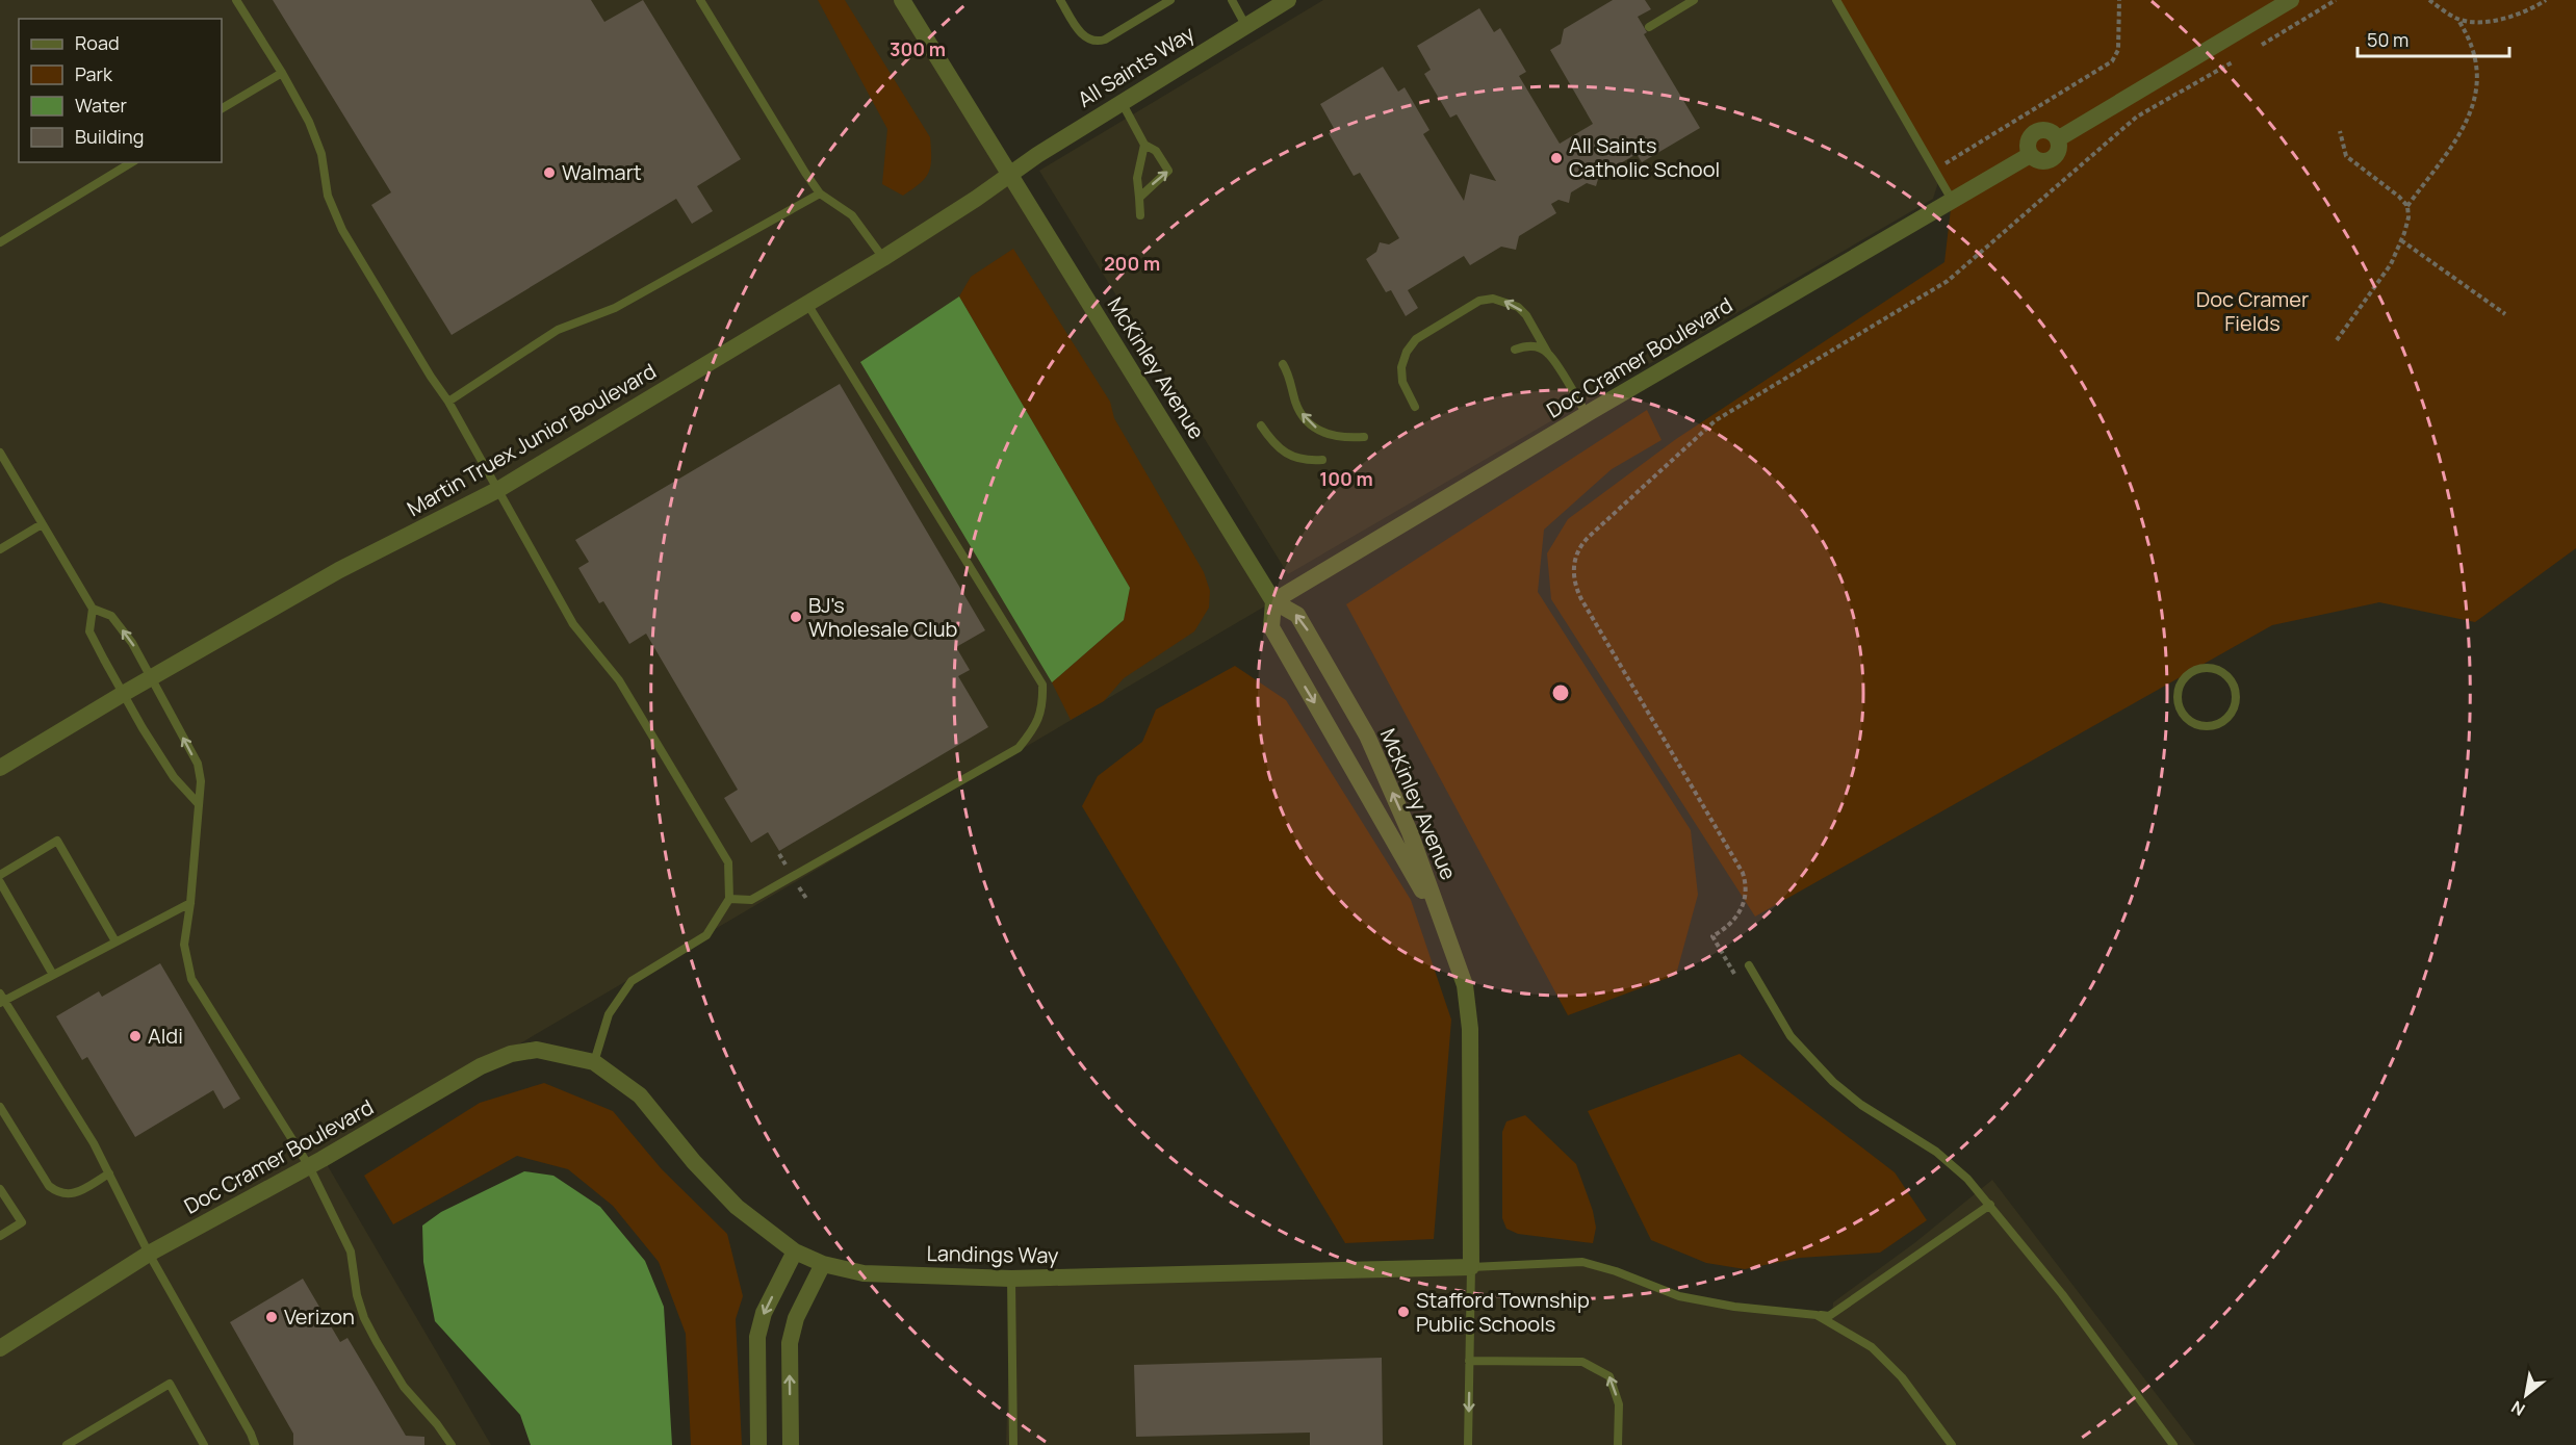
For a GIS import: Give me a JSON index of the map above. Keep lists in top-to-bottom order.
{
  "streets": {
    "street": [
      "All Saints Way",
      "Doc Cramer Boulevard",
      "McKinley Avenue",
      "Martin Truex Junior Boulevard",
      "Landings Way"
    ]
  },
  "crossings": [
    ["All Saints Way", "McKinley Avenue"],
    ["All Saints Way", "Martin Truex Junior Boulevard"],
    ["Doc Cramer Boulevard", "McKinley Avenue"],
    ["Doc Cramer Boulevard", "Landings Way"],
    ["McKinley Avenue", "Martin Truex Junior Boulevard"],
    ["McKinley Avenue", "Landings Way"]
  ],
  "parks": ["Doc Cramer Fields"],
  "places": [
    "All Saints Catholic School",
    "Walmart",
    "BJ's Wholesale Club",
    "Aldi",
    "Stafford Township Public Schools",
    "Verizon"
  ],
  "legend": [
    "Road",
    "Park",
    "Water",
    "Building"
  ],
  "scale_bar": "50 m",
  "north": "bottom left",
  "rings": ["300 m", "200 m", "100 m"]
}
